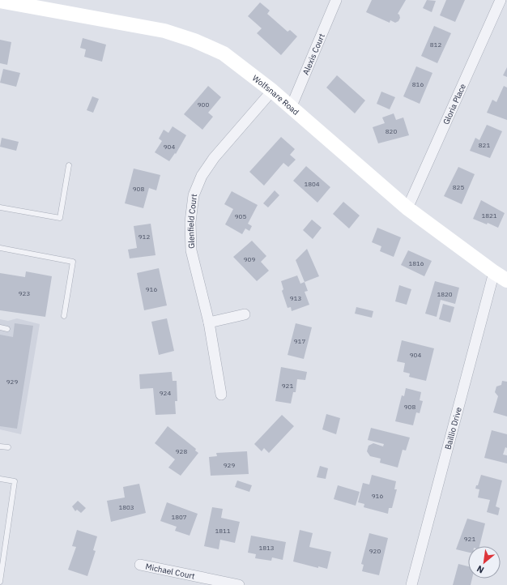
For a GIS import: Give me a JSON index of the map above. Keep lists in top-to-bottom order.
{
  "streets": {
    "street": [
      "Alexis Court",
      "Wolfsnare Road",
      "Gloria Place",
      "Glenfield Court",
      "Baillio Drive",
      "Michael Court"
    ]
  },
  "crossings": [
    ["Alexis Court", "Wolfsnare Road"],
    ["Wolfsnare Road", "Gloria Place"],
    ["Wolfsnare Road", "Glenfield Court"],
    ["Wolfsnare Road", "Baillio Drive"]
  ],
  "house_numbers": [
    "812",
    "816",
    "900",
    "820",
    "821",
    "904",
    "1804",
    "825",
    "908",
    "1821",
    "905",
    "912",
    "909",
    "1816",
    "916",
    "923",
    "1820",
    "913",
    "917",
    "904",
    "929",
    "921",
    "924",
    "908",
    "928",
    "929",
    "916",
    "1803",
    "1807",
    "1811",
    "921",
    "1813",
    "920"
  ],
  "north": "bottom left"
}
